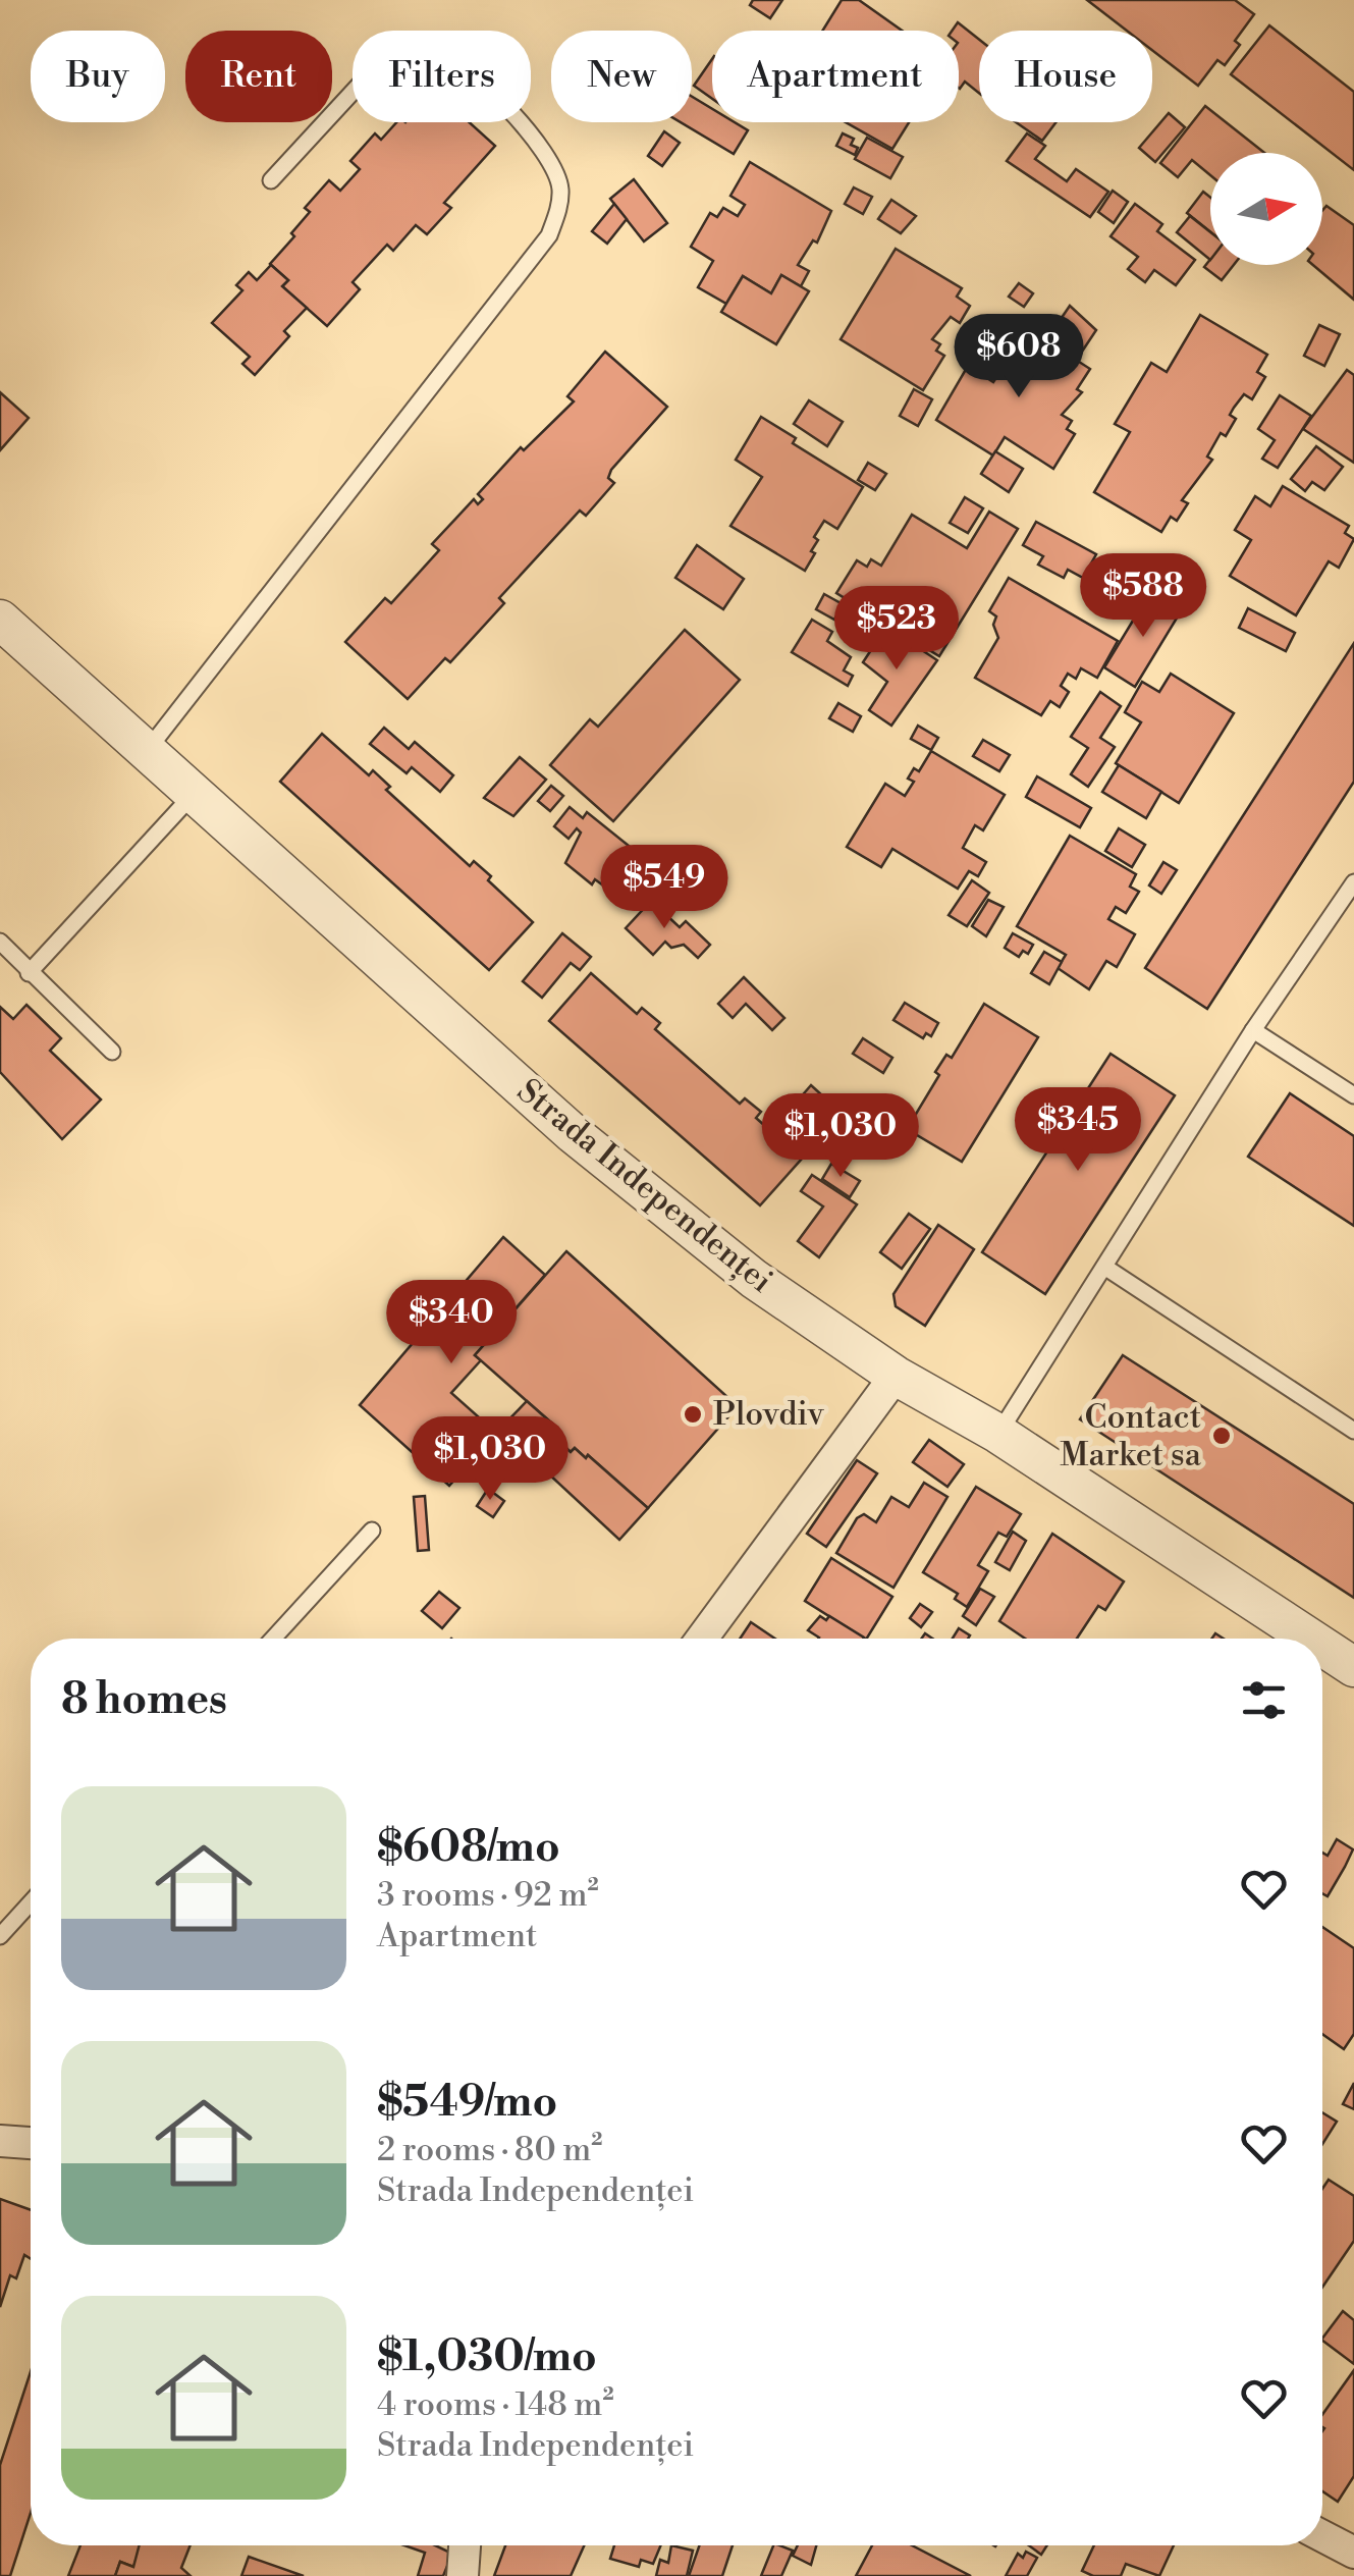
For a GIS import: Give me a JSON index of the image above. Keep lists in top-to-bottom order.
{
  "streets": {
    "street": ["Strada Independenței"]
  },
  "places": ["Plovdiv", "Contact Market sa"],
  "north": "right",
  "page": {
    "chip": [
      "Buy",
      "Rent",
      "Filters",
      "New",
      "Apartment",
      "House"
    ],
    "price": [
      "$608",
      "$588",
      "$523",
      "$549",
      "$345",
      "$1,030",
      "$340",
      "$1,030"
    ],
    "heading": "8 homes",
    "list": [
      {
        "name": "$608/mo",
        "note": "3 rooms · 92 m² · Apartment"
      },
      {
        "name": "$549/mo",
        "note": "2 rooms · 80 m² · Strada Independenței"
      },
      {
        "name": "$1,030/mo",
        "note": "4 rooms · 148 m² · Strada Independenței"
      }
    ]
  }
}
